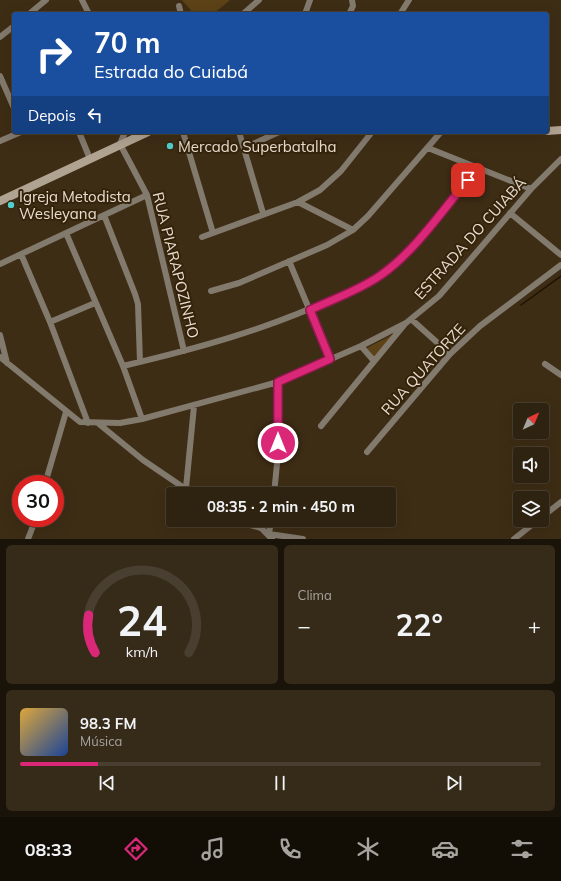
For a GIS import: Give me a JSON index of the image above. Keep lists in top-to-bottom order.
{
  "streets": {
    "street": ["ESTRADA DO CUIABÁ", "RUA PIARAPOZINHO", "RUA QUATORZE"]
  },
  "places": ["Mercado Superbatalha", "Igreja Metodista Wesleyana"],
  "north": "top right",
  "page": {
    "turn": ["70 m", "Estrada do Cuiabá"],
    "then": "Depois",
    "limit": "30",
    "trip": "08:35 · 2 min · 450 m",
    "tile": "Clima",
    "heat": ["−", "22°", "+"],
    "song": ["98.3 FM", "Música"],
    "tabs": "08:33",
    "gauge": ["24", "km/h"]
  }
}
